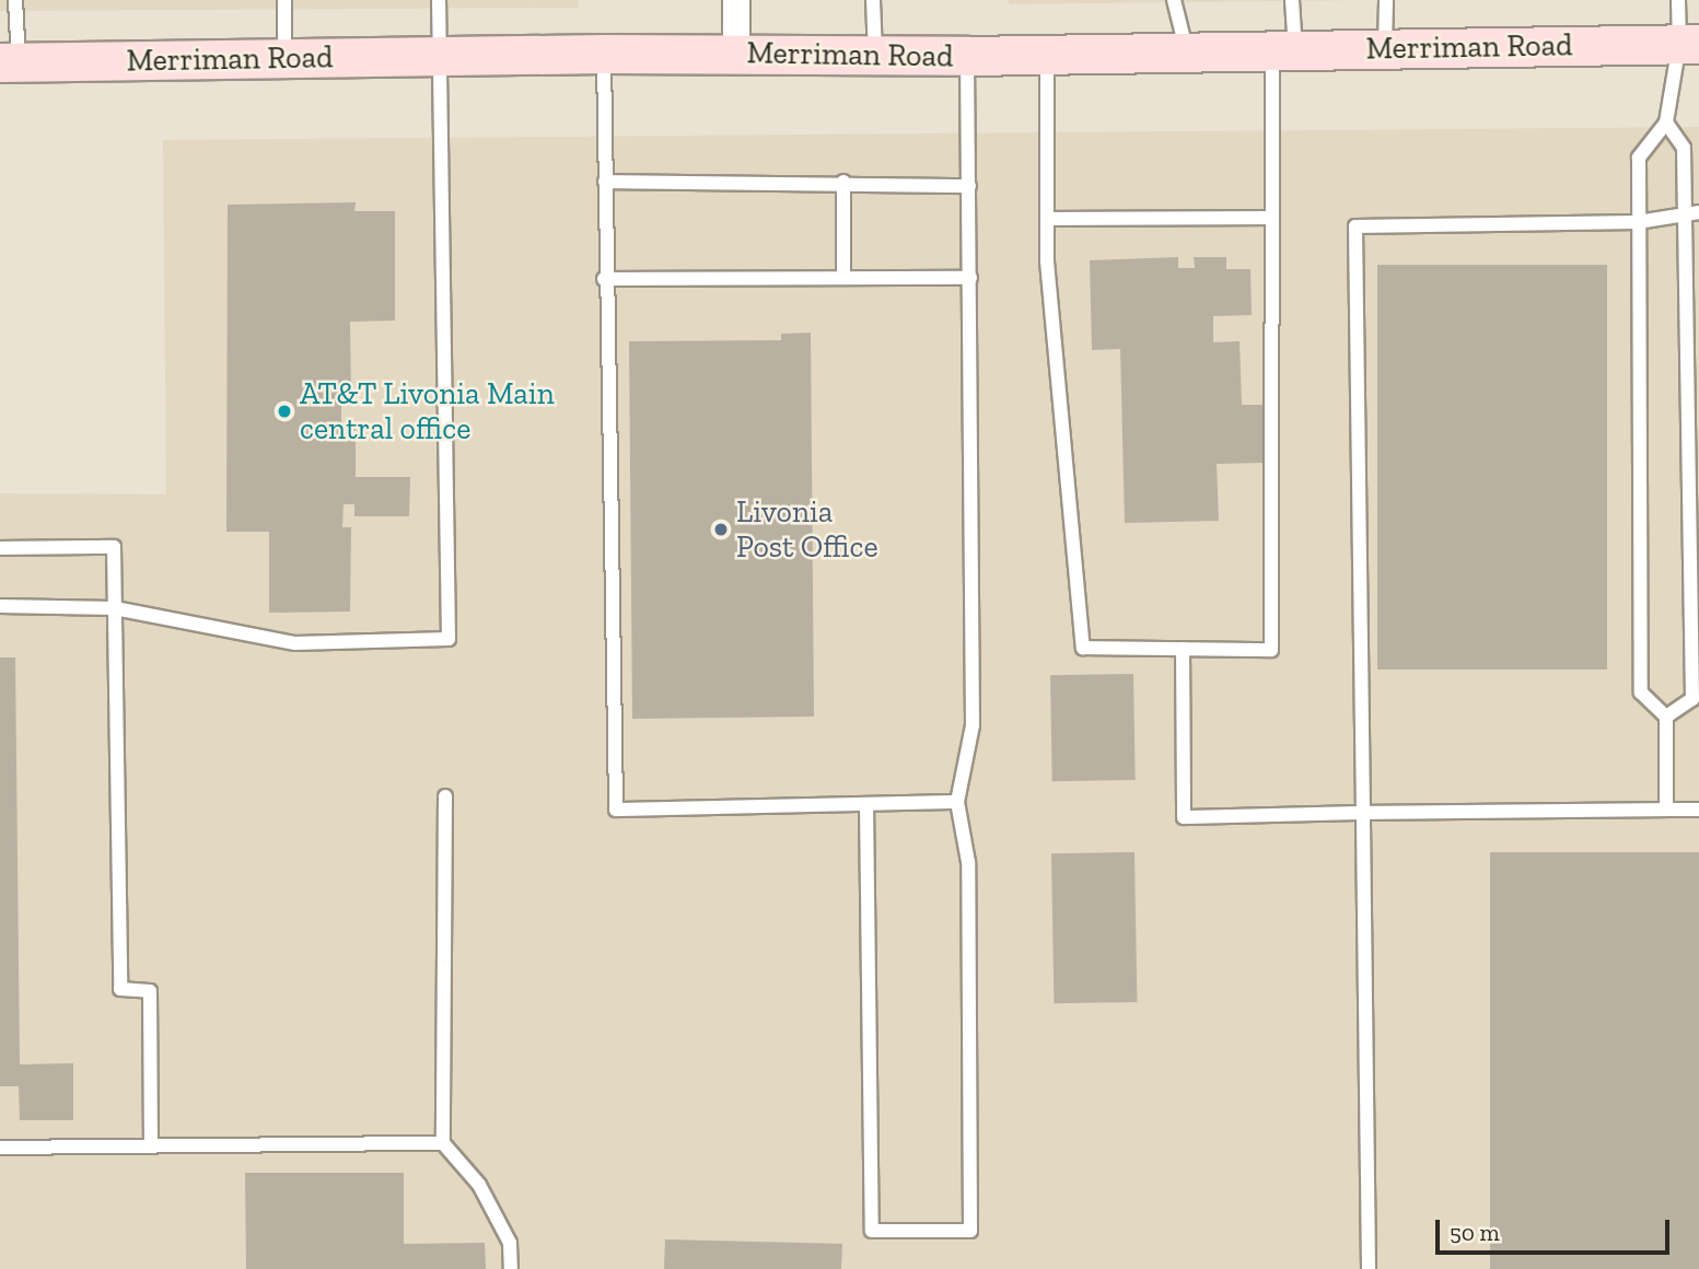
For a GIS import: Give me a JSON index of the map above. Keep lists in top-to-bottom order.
{
  "streets": {
    "main road": ["Merriman Road"]
  },
  "places": ["AT&T Livonia Main central office", "Livonia Post Office"],
  "scale_bar": "50 m"
}
